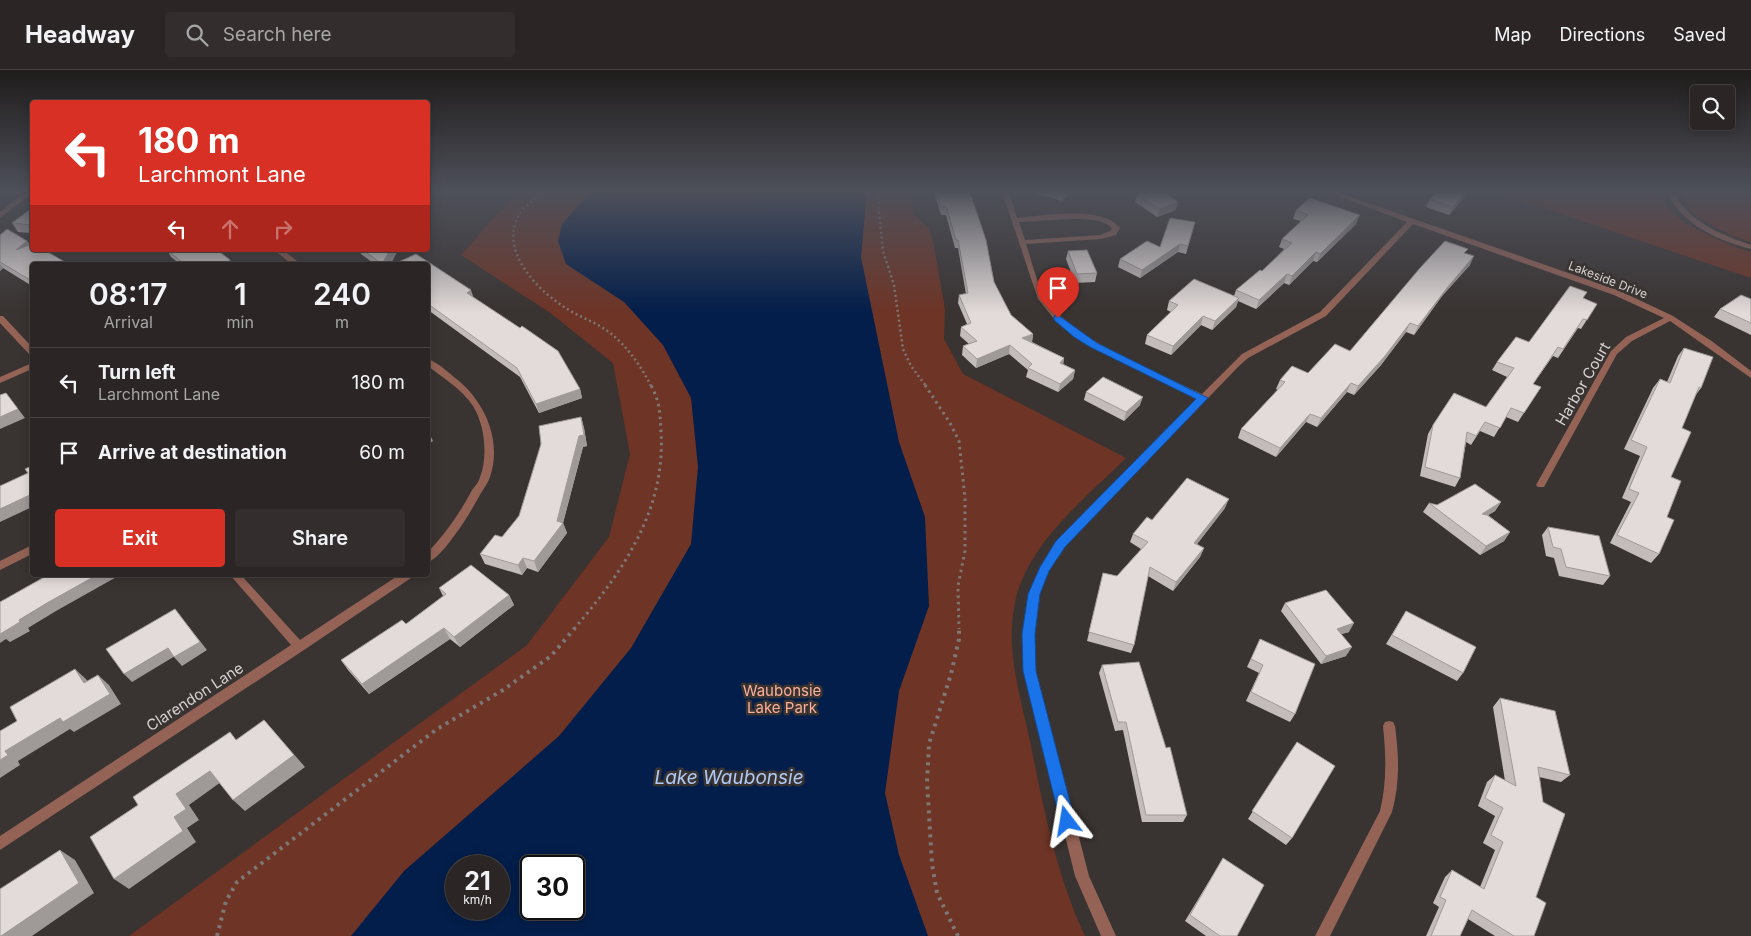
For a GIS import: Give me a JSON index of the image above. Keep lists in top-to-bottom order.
{
  "streets": {
    "street": ["Lakeside Drive", "Harbor Court", "Clarendon Lane"]
  },
  "crossings": [
    ["Lakeside Drive", "Harbor Court"]
  ],
  "water": ["Lake Waubonsie"],
  "parks": ["Waubonsie Lake Park"],
  "page": {
    "header": "Headway",
    "search": "Search here",
    "nav": ["Map", "Directions", "Saved"],
    "turn": ["180 m", "Larchmont Lane"],
    "eta": [
      "08:17",
      "Arrival",
      "1",
      "min",
      "240",
      "m"
    ],
    "list": [
      {
        "name": "Turn left",
        "note": "Larchmont Lane",
        "value": "180 m"
      },
      {
        "name": "Arrive at destination",
        "value": "60 m"
      }
    ],
    "buttons": ["Exit", "Share"],
    "speed": "21 km/h",
    "limit": "30"
  }
}
